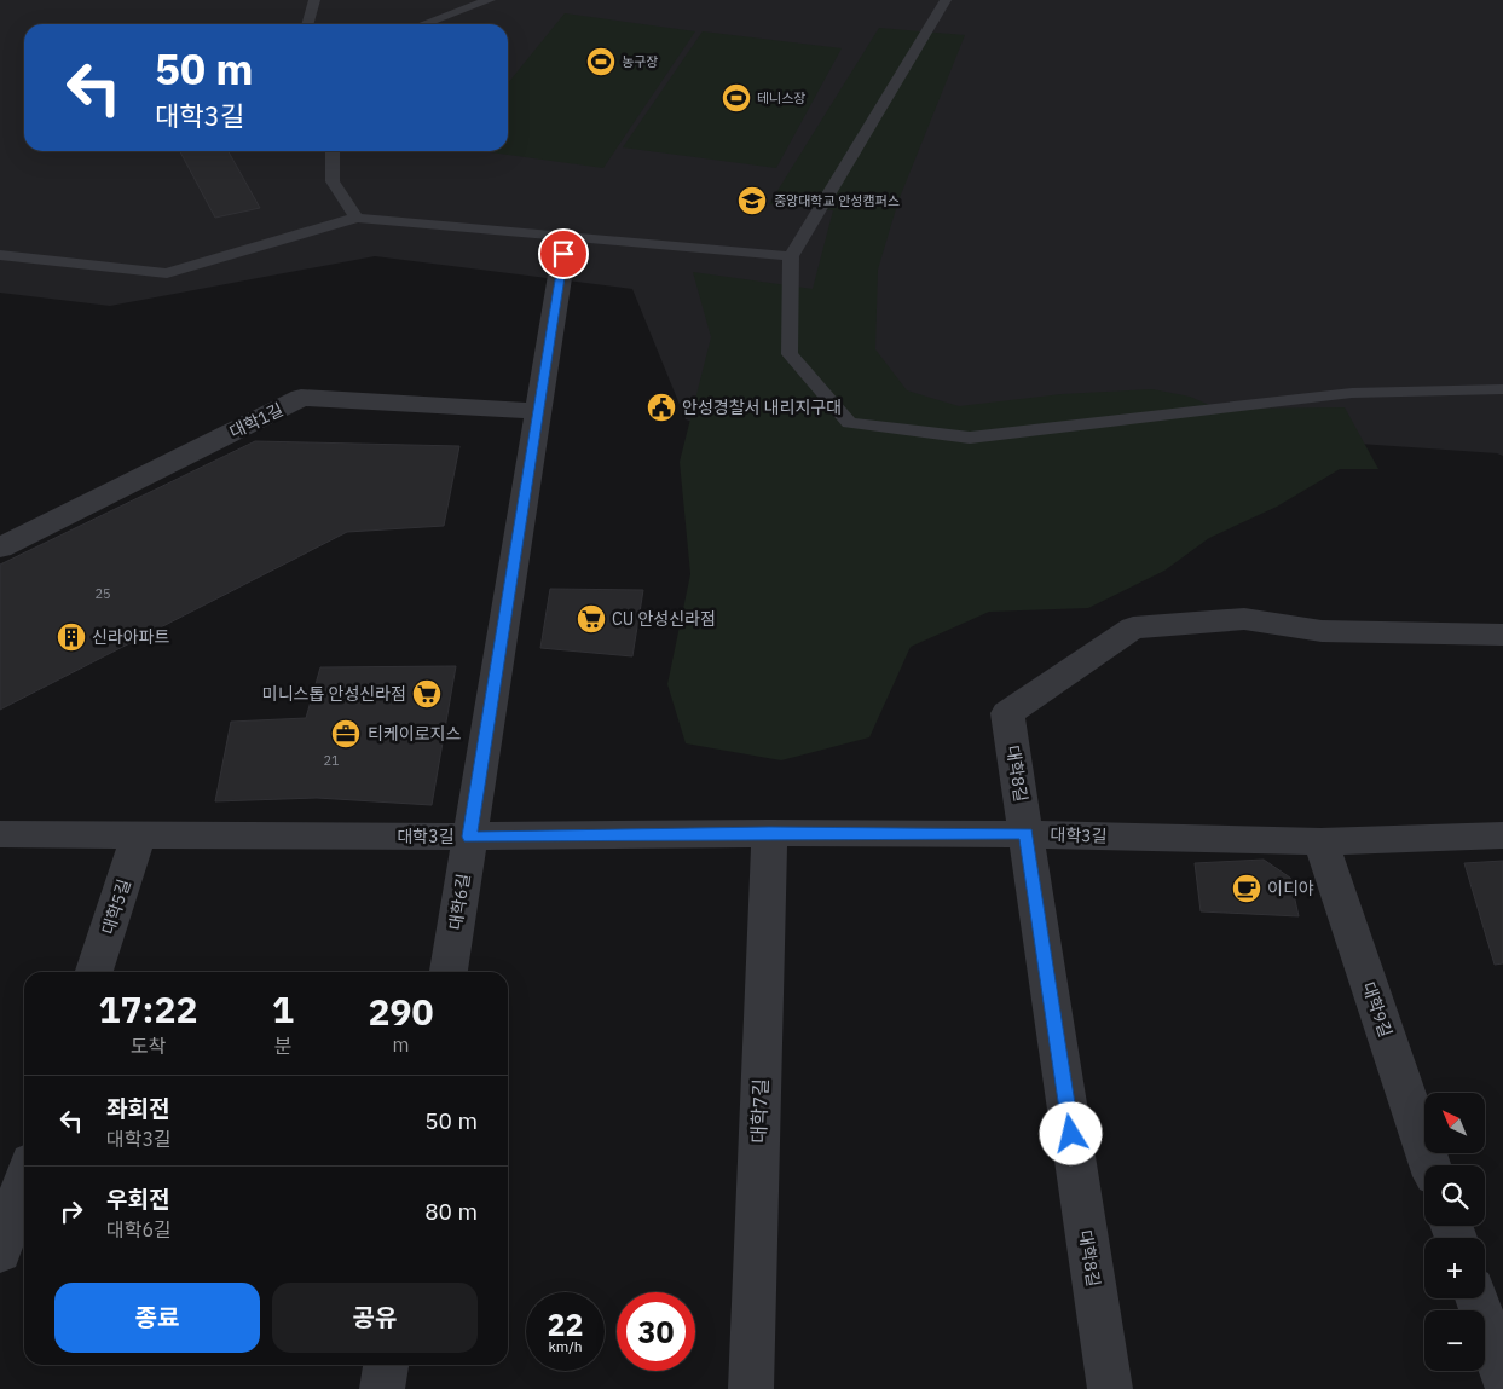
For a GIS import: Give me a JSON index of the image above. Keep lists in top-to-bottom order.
{
  "streets": {
    "street": [
      "대학1길",
      "대학8길",
      "대학3길",
      "대학6길",
      "대학5길",
      "대학9길",
      "대학7길"
    ]
  },
  "crossings": [
    ["대학1길", "대학6길"],
    ["대학8길", "대학3길"],
    ["대학3길", "대학6길"],
    ["대학3길", "대학5길"],
    ["대학3길", "대학9길"],
    ["대학3길", "대학7길"]
  ],
  "places": {
    "sports": ["농구장", "테니스장"],
    "school or university": ["중앙대학교 안성캠퍼스"],
    "public building": ["안성경찰서 내리지구대"],
    "supermarket": ["CU 안성신라점", "미니스톱 안성신라점"],
    "building": ["신라아파트"],
    "office": ["티케이로지스"],
    "cafe": ["이디야"]
  },
  "house_numbers": ["25", "21"],
  "north": "top left",
  "page": {
    "turn": ["50 m", "대학3길"],
    "eta": [
      "17:22",
      "도착",
      "1",
      "분",
      "290",
      "m"
    ],
    "list": [
      {
        "name": "좌회전",
        "note": "대학3길",
        "value": "50 m"
      },
      {
        "name": "우회전",
        "note": "대학6길",
        "value": "80 m"
      }
    ],
    "map_buttons": ["+", "−"],
    "buttons": ["종료", "공유"],
    "speed": "22 km/h",
    "limit": "30"
  }
}
